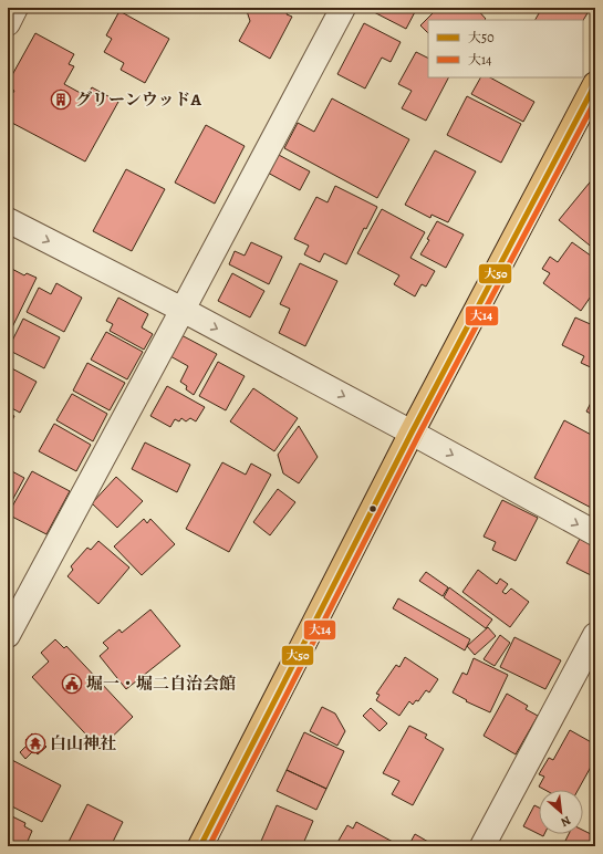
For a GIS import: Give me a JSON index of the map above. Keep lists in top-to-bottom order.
{
  "places": {
    "building": ["グリーンウッドA"],
    "public building": ["堀一・堀二自治会館"],
    "temple": ["白山神社"]
  },
  "lines": ["transit line 大50", "transit line 大14"],
  "legend": ["大50", "大14"],
  "north": "bottom right"
}
